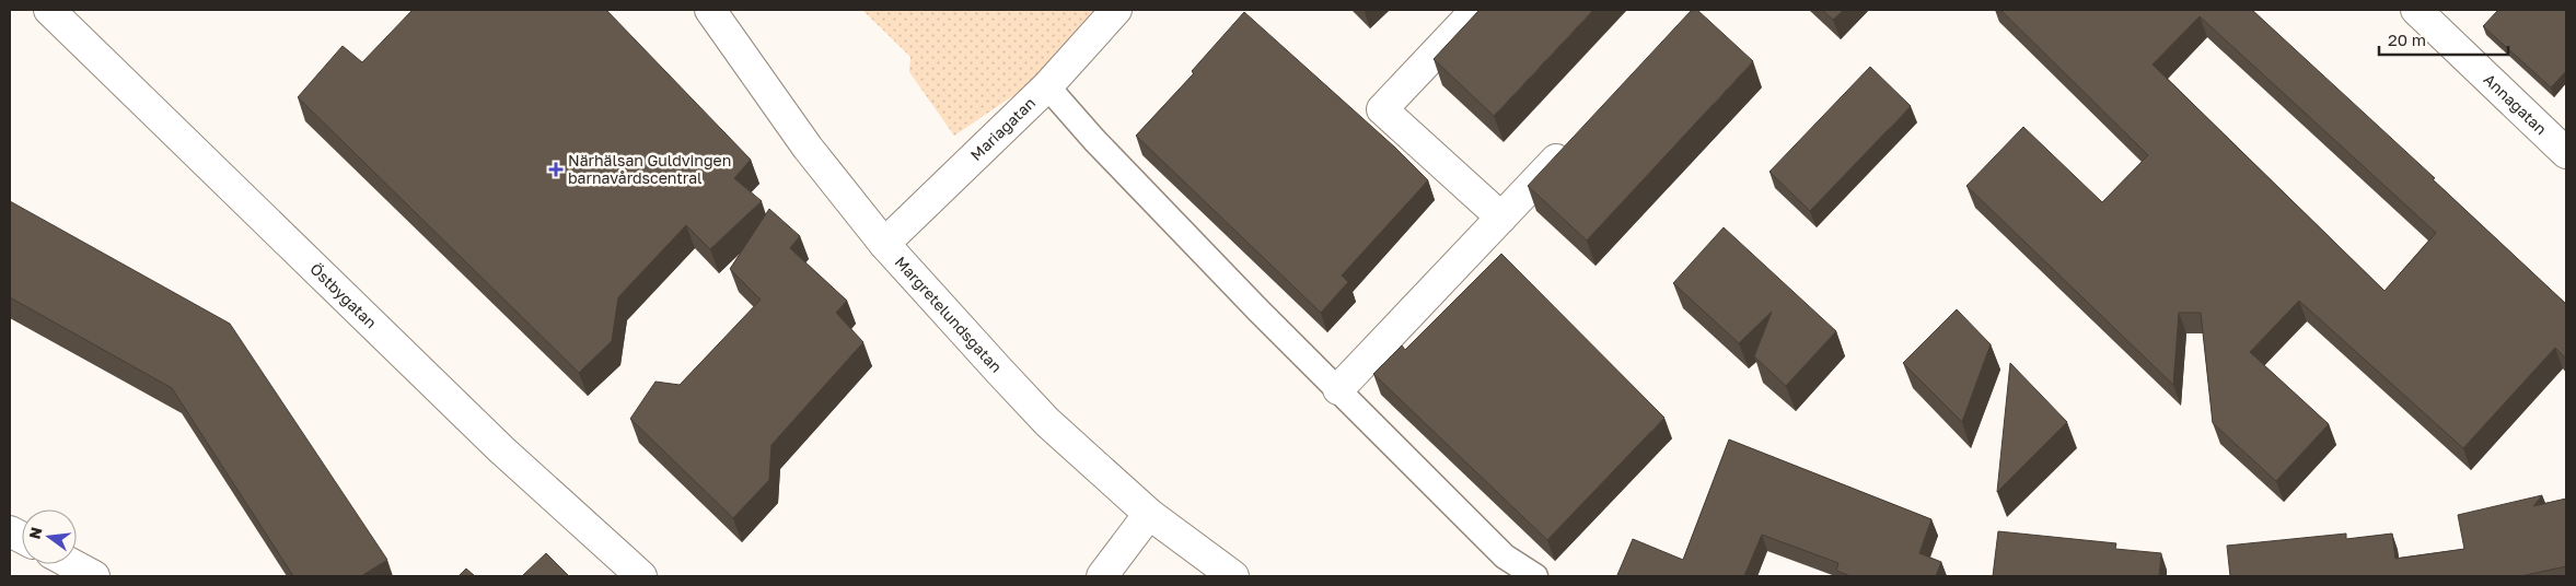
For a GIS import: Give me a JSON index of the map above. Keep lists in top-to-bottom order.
{
  "streets": {
    "street": [
      "Annagatan",
      "Mariagatan",
      "Östbygatan",
      "Margretelundsgatan"
    ]
  },
  "crossings": [
    ["Mariagatan", "Margretelundsgatan"]
  ],
  "places": {
    "health": ["Närhälsan Guldvingen barnavårdscentral"]
  },
  "scale_bar": "20 m",
  "north": "left"
}
